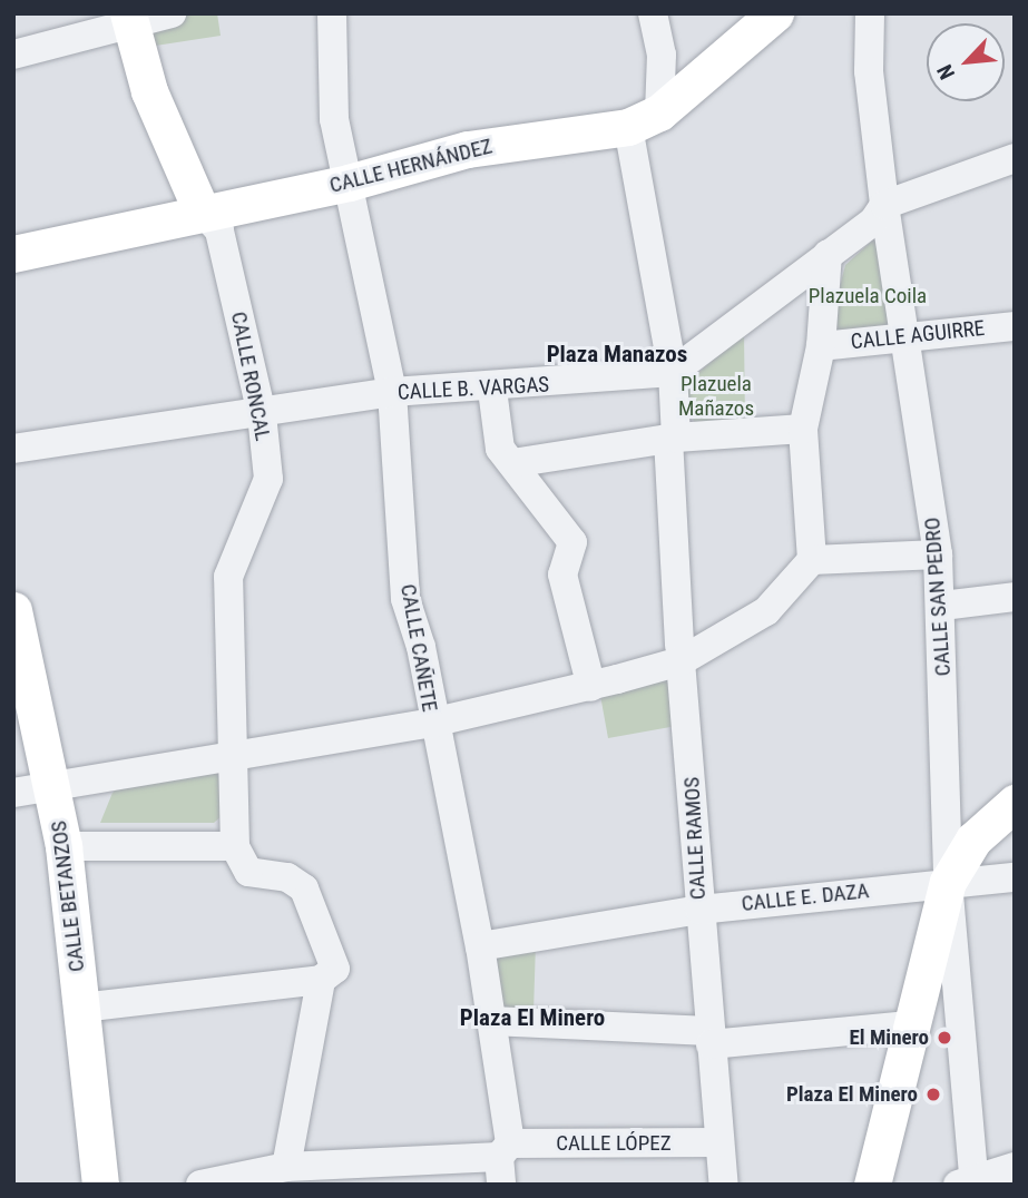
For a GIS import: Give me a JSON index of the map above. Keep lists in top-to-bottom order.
{
  "streets": {
    "main road": ["CALLE HERNÁNDEZ", "CALLE RONCAL", "CALLE BETANZOS"],
    "street": [
      "CALLE AGUIRRE",
      "CALLE B. VARGAS",
      "CALLE SAN PEDRO",
      "CALLE CAÑETE",
      "CALLE RAMOS",
      "CALLE E. DAZA",
      "CALLE LÓPEZ"
    ]
  },
  "crossings": [
    ["CALLE HERNÁNDEZ", "CALLE RONCAL"],
    ["CALLE HERNÁNDEZ", "CALLE CAÑETE"],
    ["CALLE HERNÁNDEZ", "CALLE RAMOS"],
    ["CALLE AGUIRRE", "CALLE SAN PEDRO"],
    ["CALLE RONCAL", "CALLE B. VARGAS"],
    ["CALLE B. VARGAS", "CALLE CAÑETE"],
    ["CALLE B. VARGAS", "CALLE RAMOS"],
    ["CALLE SAN PEDRO", "CALLE E. DAZA"],
    ["CALLE CAÑETE", "CALLE E. DAZA"],
    ["CALLE CAÑETE", "CALLE LÓPEZ"],
    ["CALLE RAMOS", "CALLE E. DAZA"],
    ["CALLE RAMOS", "CALLE LÓPEZ"]
  ],
  "districts": ["Plaza Manazos", "Plaza El Minero"],
  "parks": ["Plazuela Coila", "Plazuela Mañazos"],
  "places": ["El Minero", "Plaza El Minero"],
  "north": "bottom left"
}
